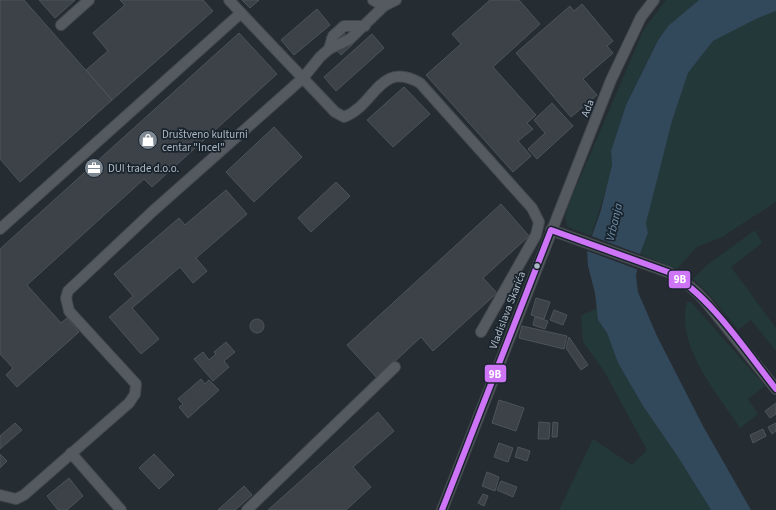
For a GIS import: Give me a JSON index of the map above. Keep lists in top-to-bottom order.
{
  "streets": {
    "street": ["Ada", "Vladislava Skarića"]
  },
  "crossings": [
    ["Ada", "Vladislava Skarića"]
  ],
  "water": ["Vrbanja"],
  "places": {
    "shop": ["Društveno kulturni centar \"Incel\""],
    "office": ["DUI trade d.o.o."]
  },
  "lines": ["transit line 9B"]
}
